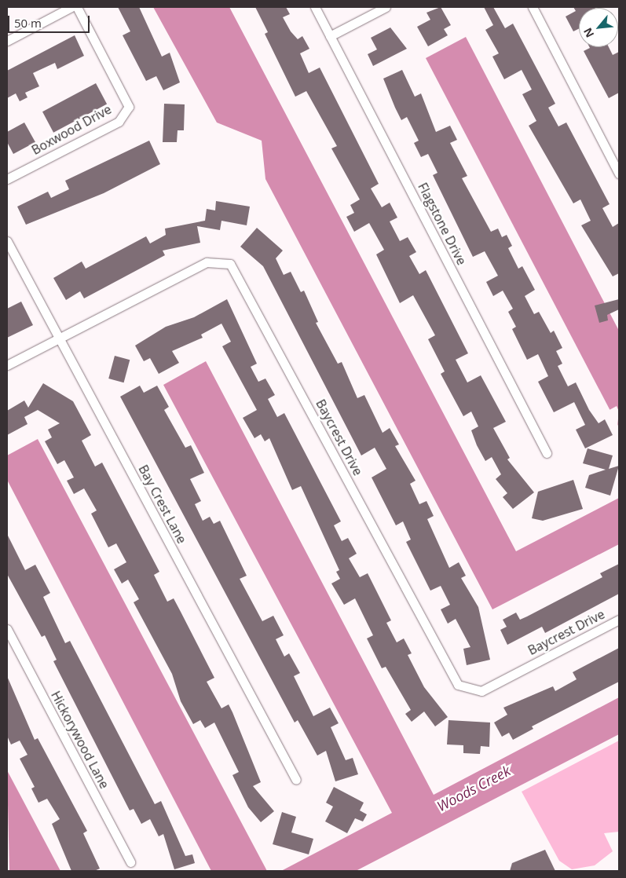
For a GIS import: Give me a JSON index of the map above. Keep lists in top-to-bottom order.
{
  "streets": {
    "street": [
      "Boxwood Drive",
      "Flagstone Drive",
      "Baycrest Drive",
      "Bay Crest Lane",
      "Hickorywood Lane"
    ]
  },
  "crossings": [
    ["Baycrest Drive", "Bay Crest Lane"]
  ],
  "water": ["Woods Creek"],
  "scale_bar": "50 m",
  "north": "bottom left"
}
